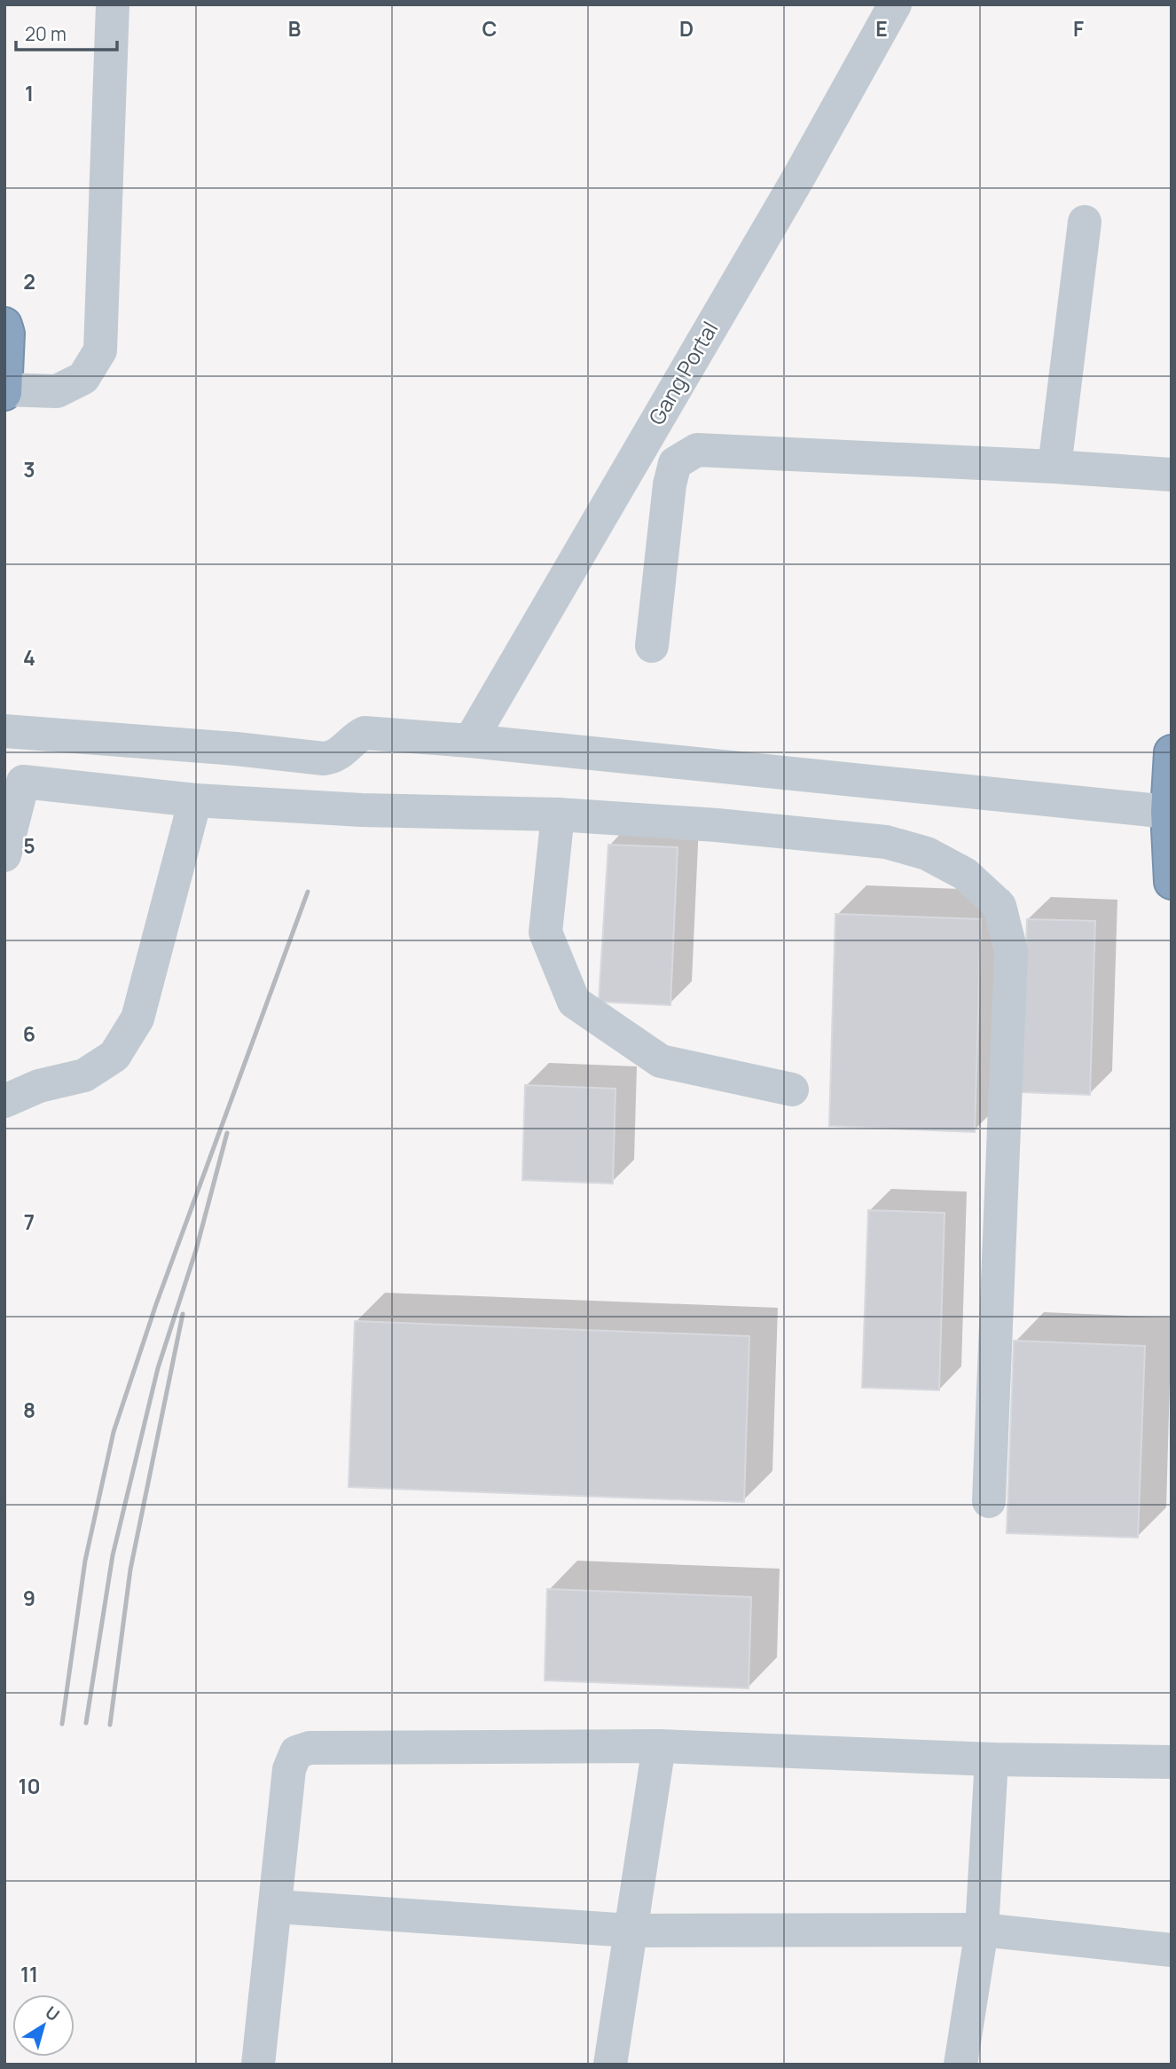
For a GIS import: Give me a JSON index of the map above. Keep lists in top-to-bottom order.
{
  "streets": {
    "street": ["Gang Portal"]
  },
  "scale_bar": "20 m",
  "north": "top right",
  "grid": {
    "columns": [
      "B",
      "C",
      "D",
      "E",
      "F"
    ],
    "rows": [
      "1",
      "2",
      "3",
      "4",
      "5",
      "6",
      "7",
      "8",
      "9",
      "10",
      "11"
    ]
  }
}
